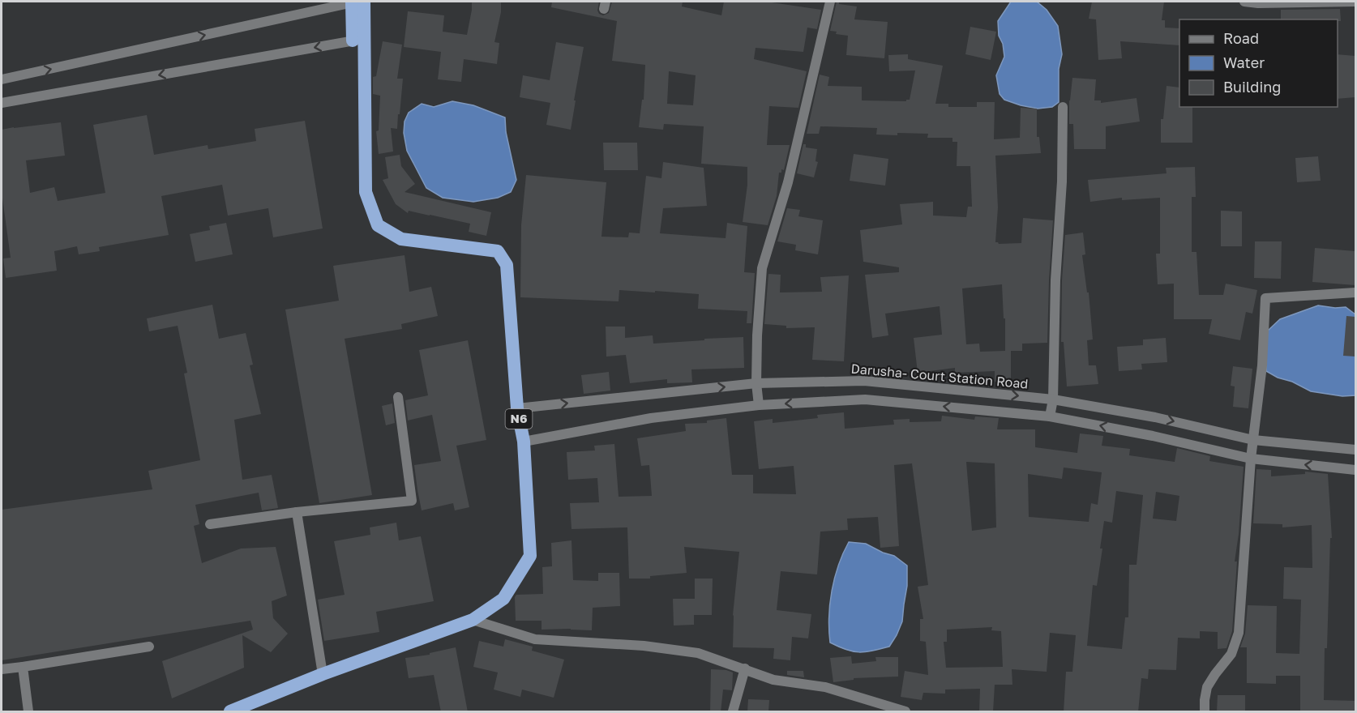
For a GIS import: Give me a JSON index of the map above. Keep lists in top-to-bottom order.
{
  "streets": {
    "highway": ["N6"],
    "street": ["Darusha- Court Station Road"]
  },
  "crossings": [
    ["Darusha- Court Station Road", "N6"]
  ],
  "legend": ["Road", "Water", "Building"]
}
